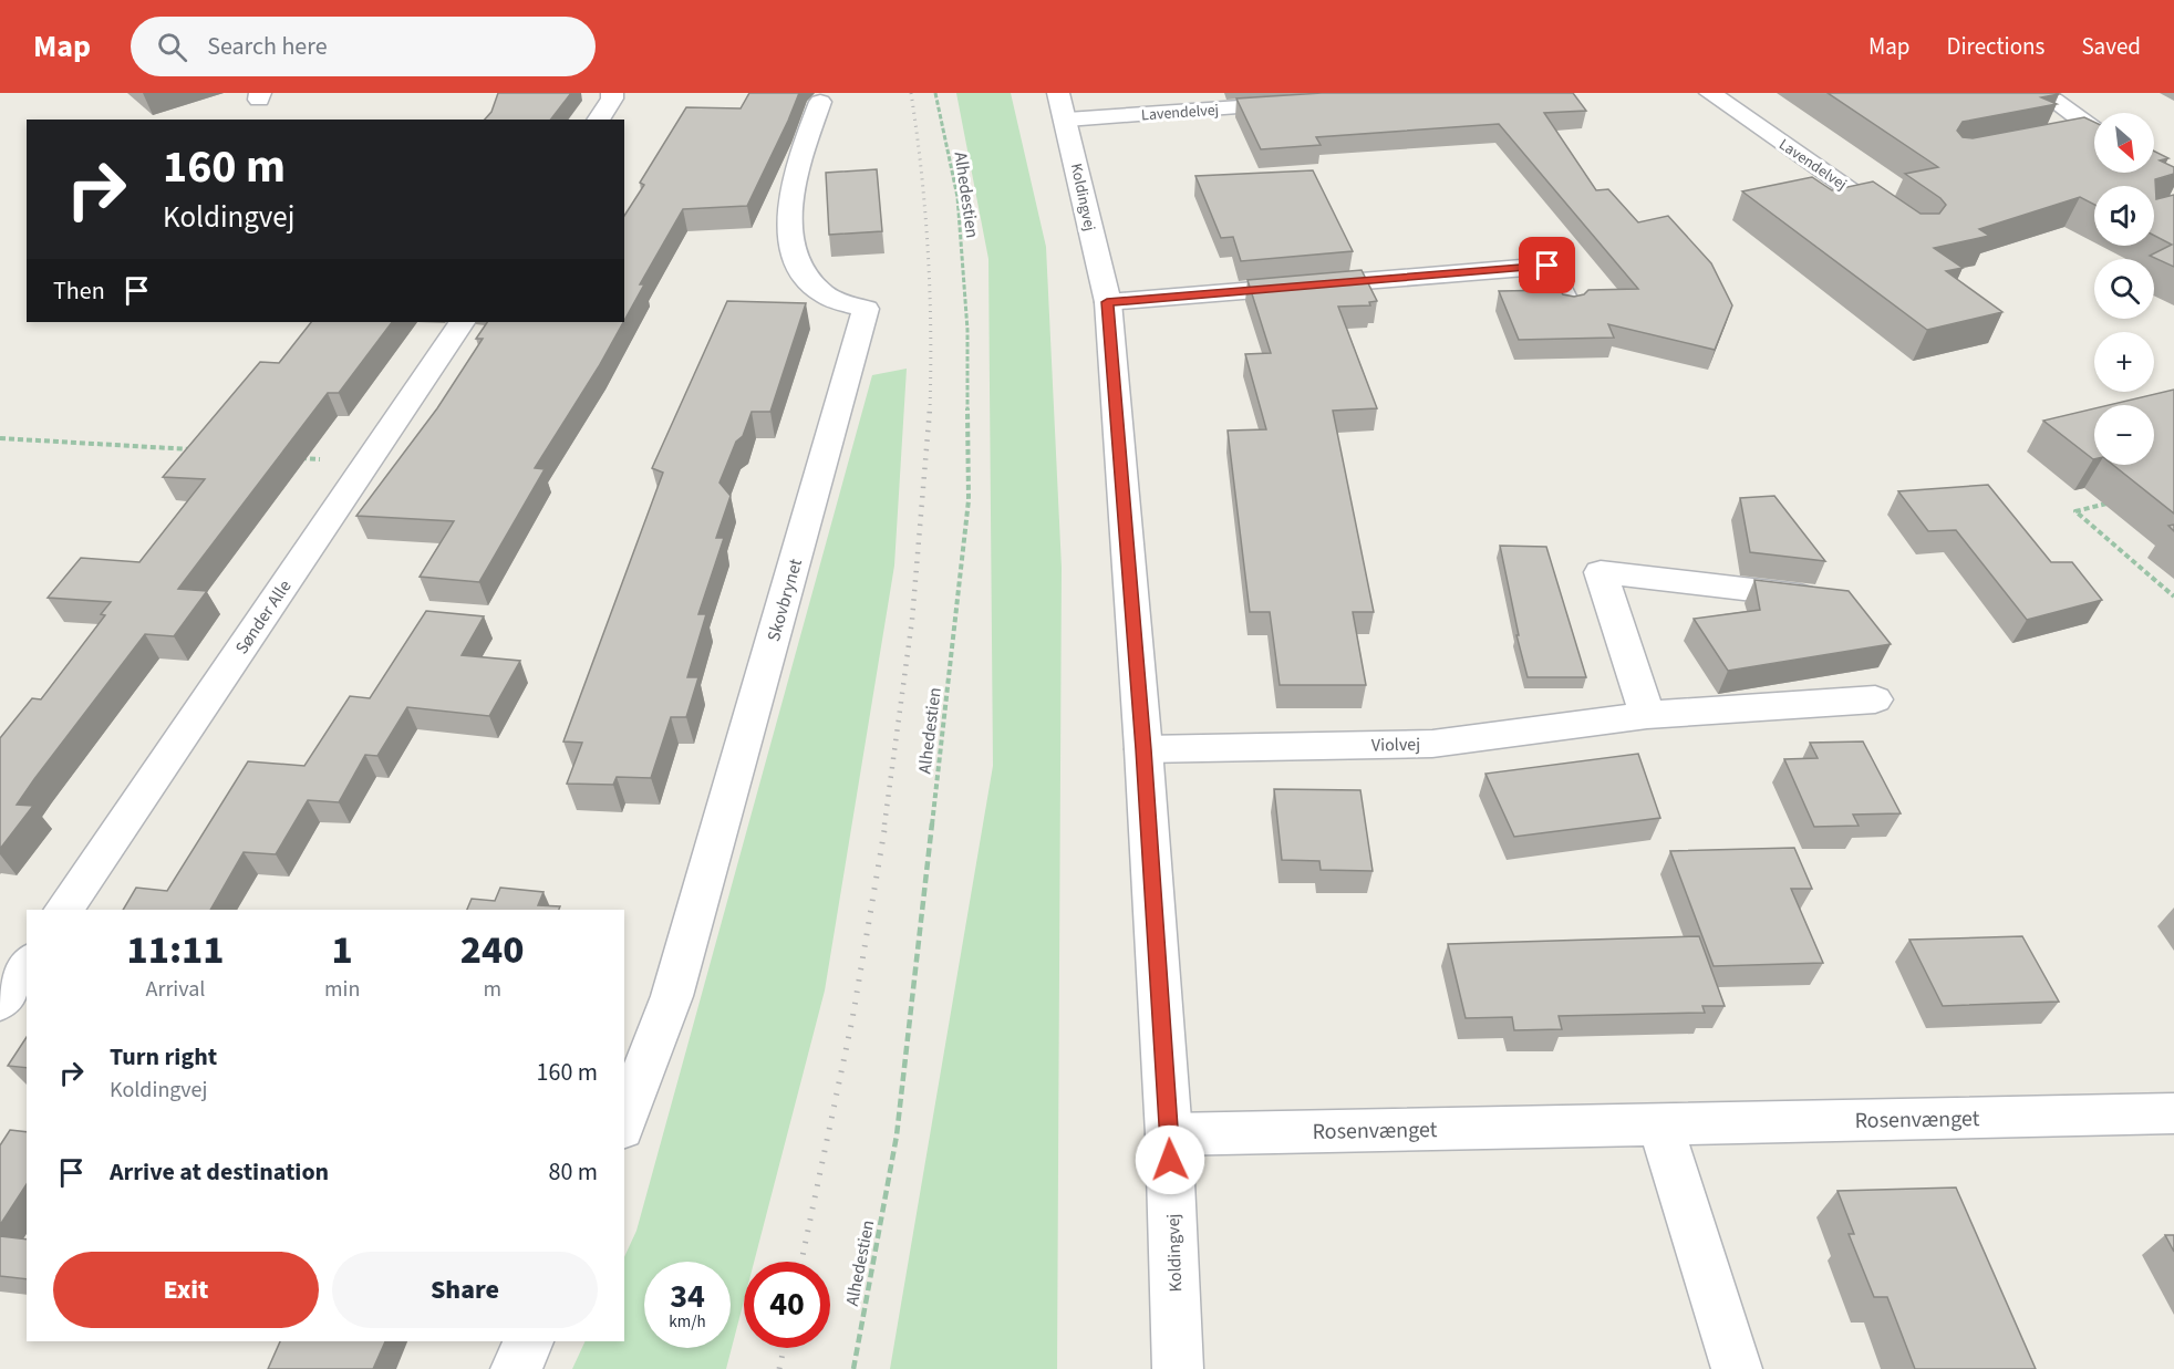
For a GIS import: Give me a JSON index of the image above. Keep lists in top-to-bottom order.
{
  "streets": {
    "street": [
      "Lavendelvej",
      "Koldingvej",
      "Skovbrynet",
      "Sønder Alle",
      "Violvej",
      "Rosenvænget"
    ],
    "path": ["Alhedestien"]
  },
  "crossings": [
    ["Lavendelvej", "Koldingvej"],
    ["Koldingvej", "Violvej"],
    ["Koldingvej", "Rosenvænget"]
  ],
  "north": "bottom right",
  "page": {
    "header": "Map",
    "search": "Search here",
    "nav": ["Map", "Directions", "Saved"],
    "map_buttons": ["+", "−"],
    "turn": ["160 m", "Koldingvej"],
    "then": "Then",
    "eta": [
      "11:11",
      "Arrival",
      "1",
      "min",
      "240",
      "m"
    ],
    "list": [
      {
        "name": "Turn right",
        "note": "Koldingvej",
        "value": "160 m"
      },
      {
        "name": "Arrive at destination",
        "value": "80 m"
      }
    ],
    "buttons": ["Exit", "Share"],
    "speed": "34 km/h",
    "limit": "40"
  }
}
